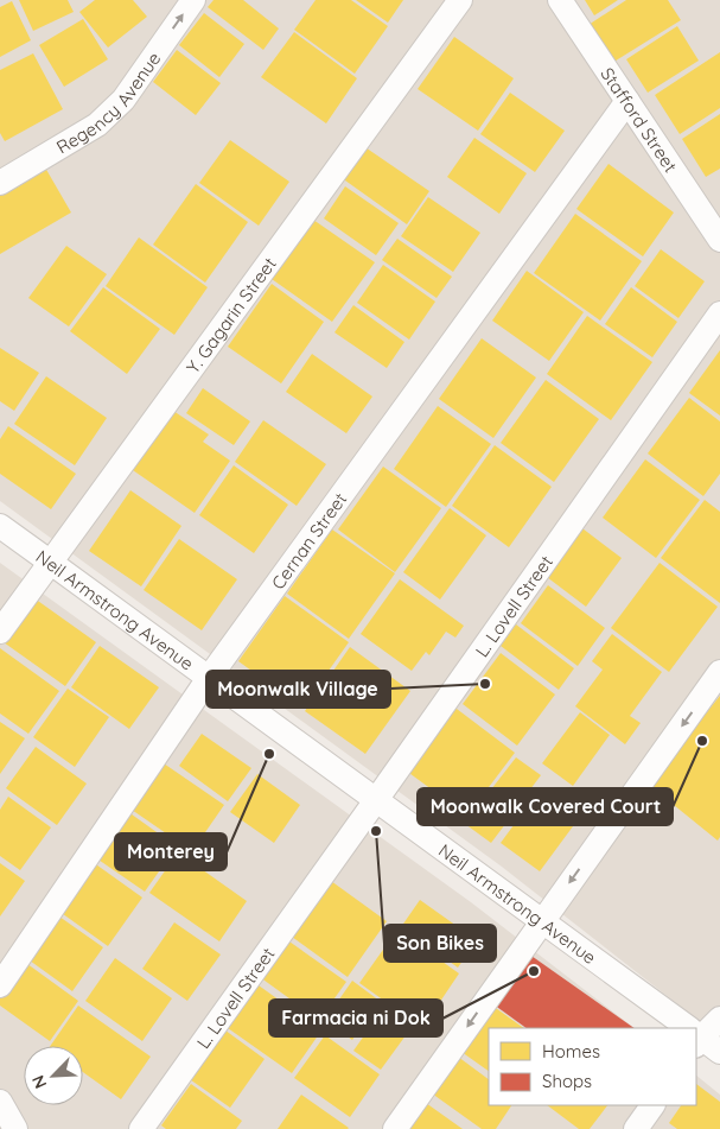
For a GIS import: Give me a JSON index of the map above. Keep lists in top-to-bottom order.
{
  "streets": {
    "street": [
      "Regency Avenue",
      "Stafford Street",
      "Y. Gagarin Street",
      "Cernan Street",
      "L. Lovell Street",
      "Neil Armstrong Avenue"
    ]
  },
  "crossings": [
    ["Stafford Street", "Cernan Street"],
    ["Y. Gagarin Street", "Neil Armstrong Avenue"],
    ["Cernan Street", "Neil Armstrong Avenue"],
    ["L. Lovell Street", "Neil Armstrong Avenue"]
  ],
  "one_way": ["Regency Avenue"],
  "places": [
    "Moonwalk Village",
    "Moonwalk Covered Court",
    "Monterey",
    "Son Bikes",
    "Farmacia ni Dok"
  ],
  "legend": ["Homes", "Shops"],
  "north": "bottom left"
}
